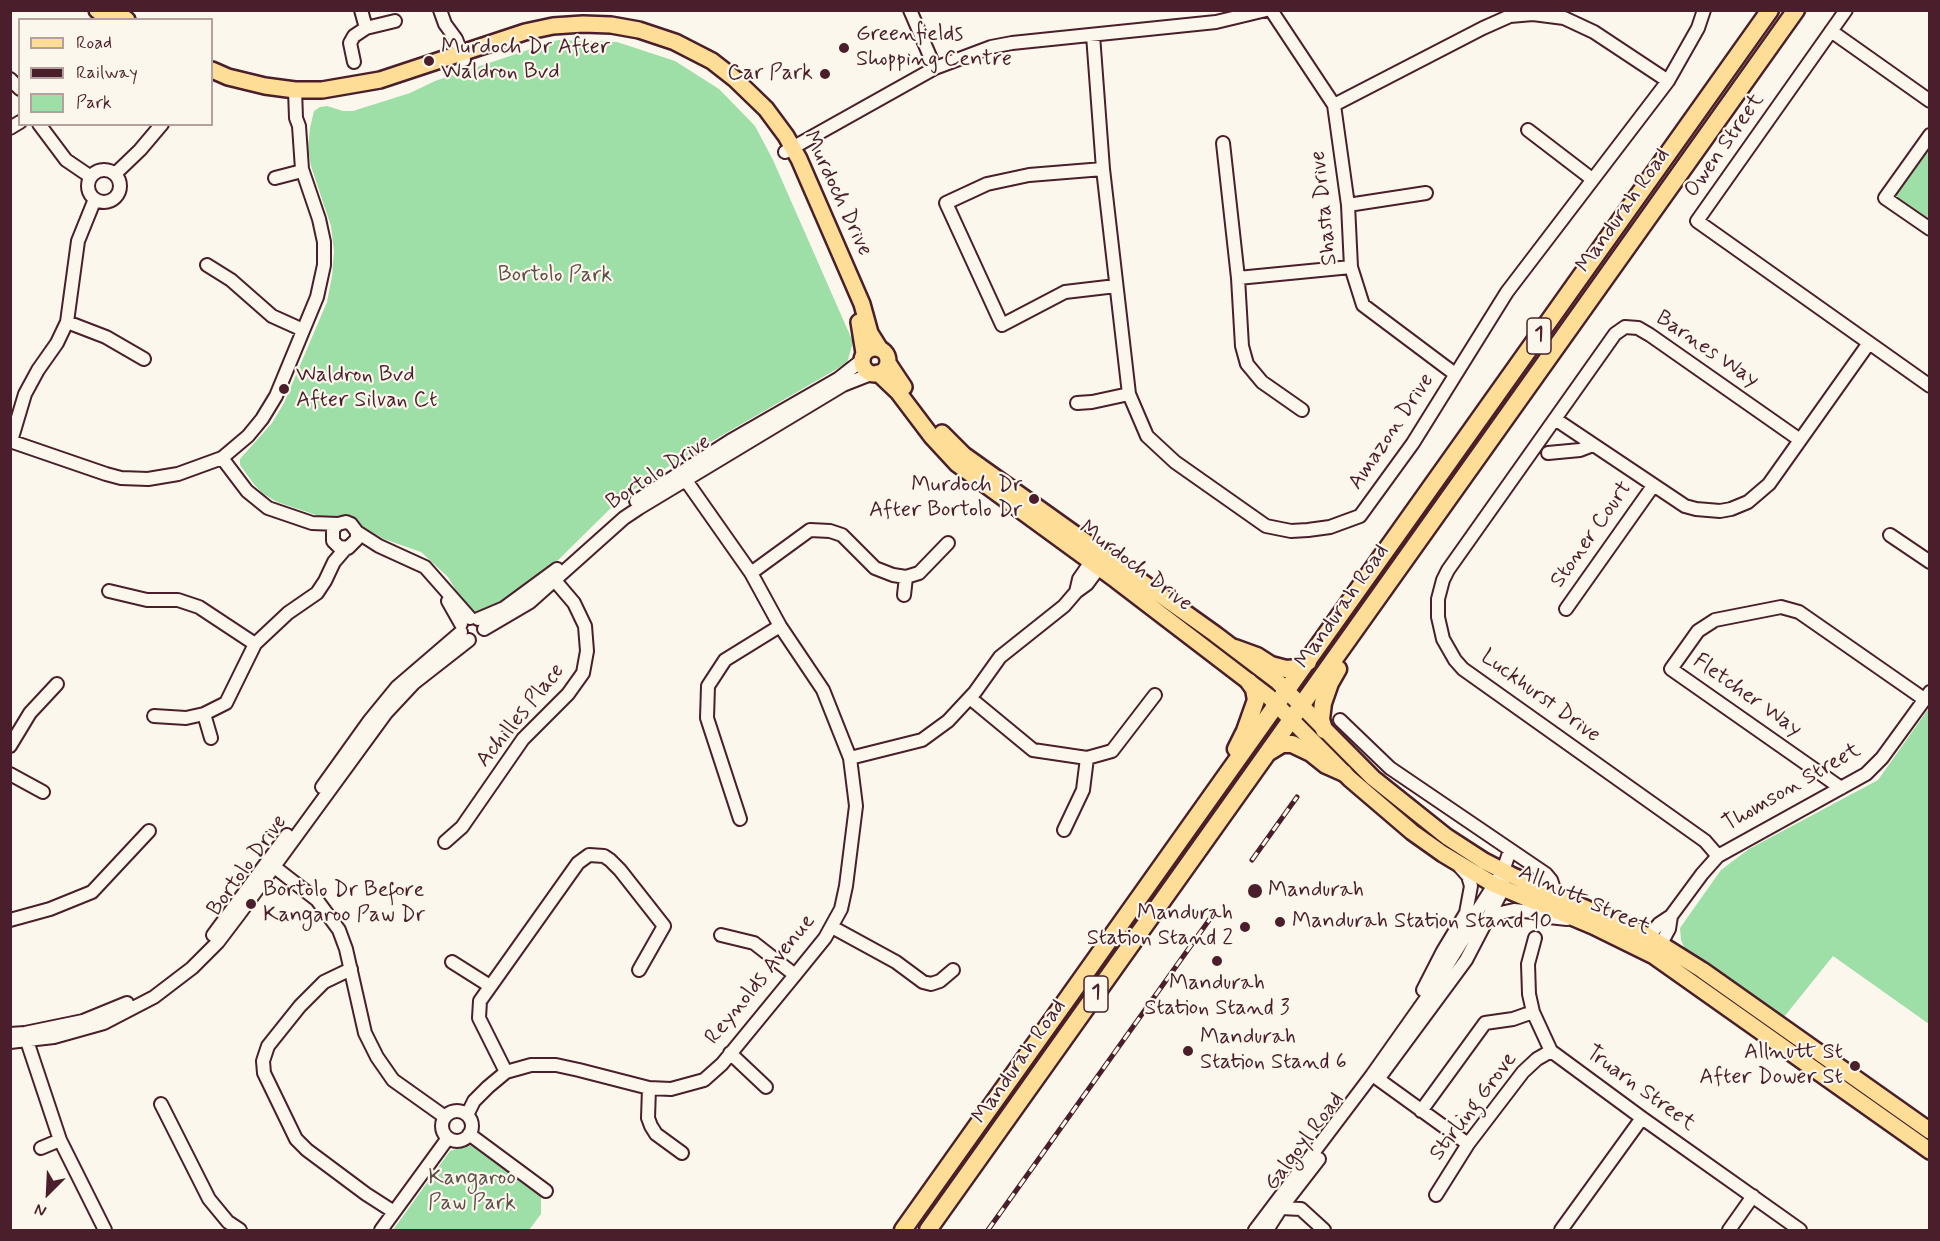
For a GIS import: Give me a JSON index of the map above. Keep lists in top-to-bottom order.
{
  "streets": {
    "highway": ["Mandurah Road", "1"],
    "main road": ["Murdoch Drive", "Allnutt Street"],
    "street": [
      "Owen Street",
      "Shasta Drive",
      "Barnes Way",
      "Amazon Drive",
      "Bortolo Drive",
      "Stoner Court",
      "Fletcher Way",
      "Luckhurst Drive",
      "Achilles Place",
      "Thomson Street",
      "Reynolds Avenue",
      "Truarn Street",
      "Stirling Grove",
      "Galgoyl Road"
    ]
  },
  "crossings": [
    ["Murdoch Drive", "Mandurah Road"],
    ["Murdoch Drive", "Bortolo Drive"],
    ["Murdoch Drive", "Allnutt Street"],
    ["Shasta Drive", "Amazon Drive"],
    ["Mandurah Road", "Allnutt Street"],
    ["Barnes Way", "Luckhurst Drive"],
    ["Bortolo Drive", "Achilles Place"],
    ["Bortolo Drive", "Reynolds Avenue"],
    ["Fletcher Way", "Thomson Street"],
    ["Luckhurst Drive", "Thomson Street"],
    ["Thomson Street", "Allnutt Street"],
    ["Allnutt Street", "Galgoyl Road"],
    ["Truarn Street", "Stirling Grove"]
  ],
  "parks": ["Bortolo Park", "Kangaroo Paw Park"],
  "places": [
    "Greenfields Shopping Centre",
    "Murdoch Dr After Waldron Bvd",
    "Car Park",
    "Waldron Bvd After Silvan Ct",
    "Murdoch Dr After Bortolo Dr",
    "Mandurah",
    "Bortolo Dr Before Kangaroo Paw Dr",
    "Mandurah Station Stand 10",
    "Mandurah Station Stand 2",
    "Mandurah Station Stand 3",
    "Mandurah Station Stand 6",
    "Allnutt St After Dower St"
  ],
  "legend": ["Road", "Railway", "Park"],
  "north": "bottom left"
}
